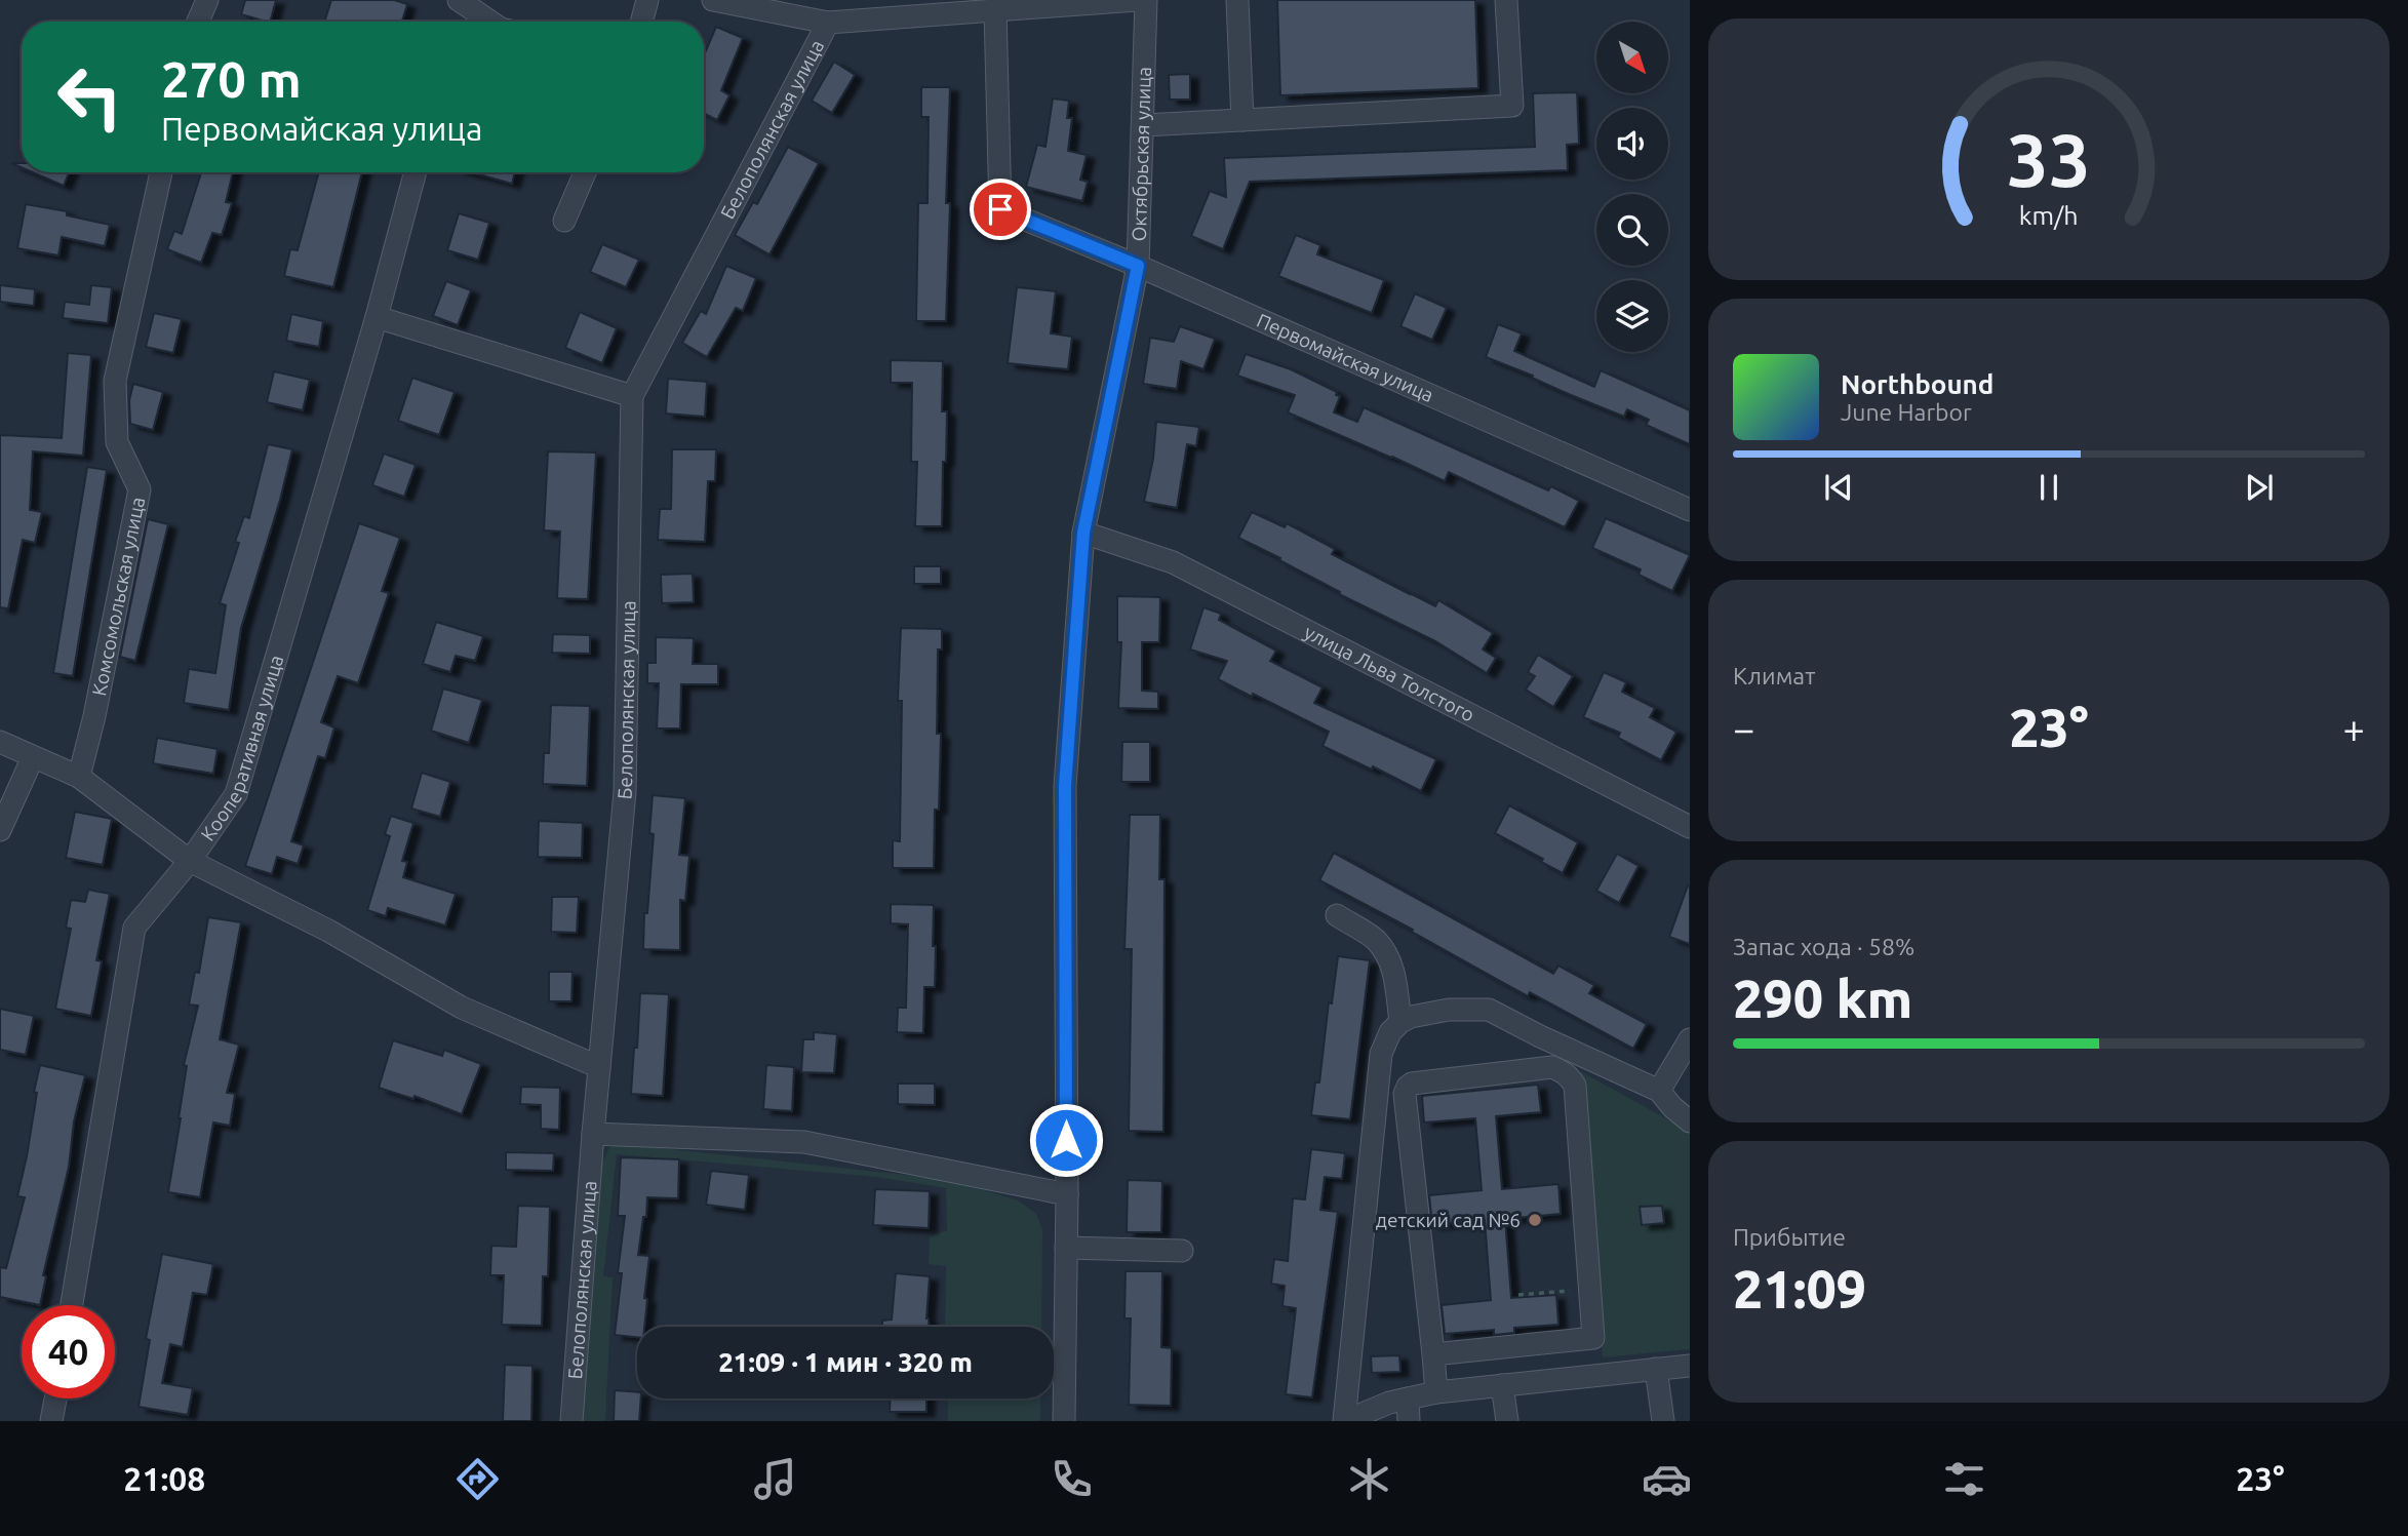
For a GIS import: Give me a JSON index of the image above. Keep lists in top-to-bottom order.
{
  "streets": {
    "street": [
      "Белополянская улица",
      "Октябрьская улица",
      "Первомайская улица",
      "Комсомольская улица",
      "улица Льва Толстого",
      "Кооперативная улица"
    ]
  },
  "crossings": [
    ["Октябрьская улица", "Первомайская улица"],
    ["Октябрьская улица", "улица Льва Толстого"]
  ],
  "places": ["детский сад №6"],
  "north": "bottom right",
  "page": {
    "turn": ["270 m", "Первомайская улица"],
    "song": ["Northbound", "June Harbor"],
    "tile": [
      "Климат",
      ["Запас хода · 58%", "290 km"],
      ["Прибытие", "21:09"]
    ],
    "heat": ["−", "23°", "+"],
    "limit": "40",
    "trip": "21:09 · 1 мин · 320 m",
    "tabs": ["21:08", "23°"],
    "gauge": ["33", "km/h"]
  }
}
